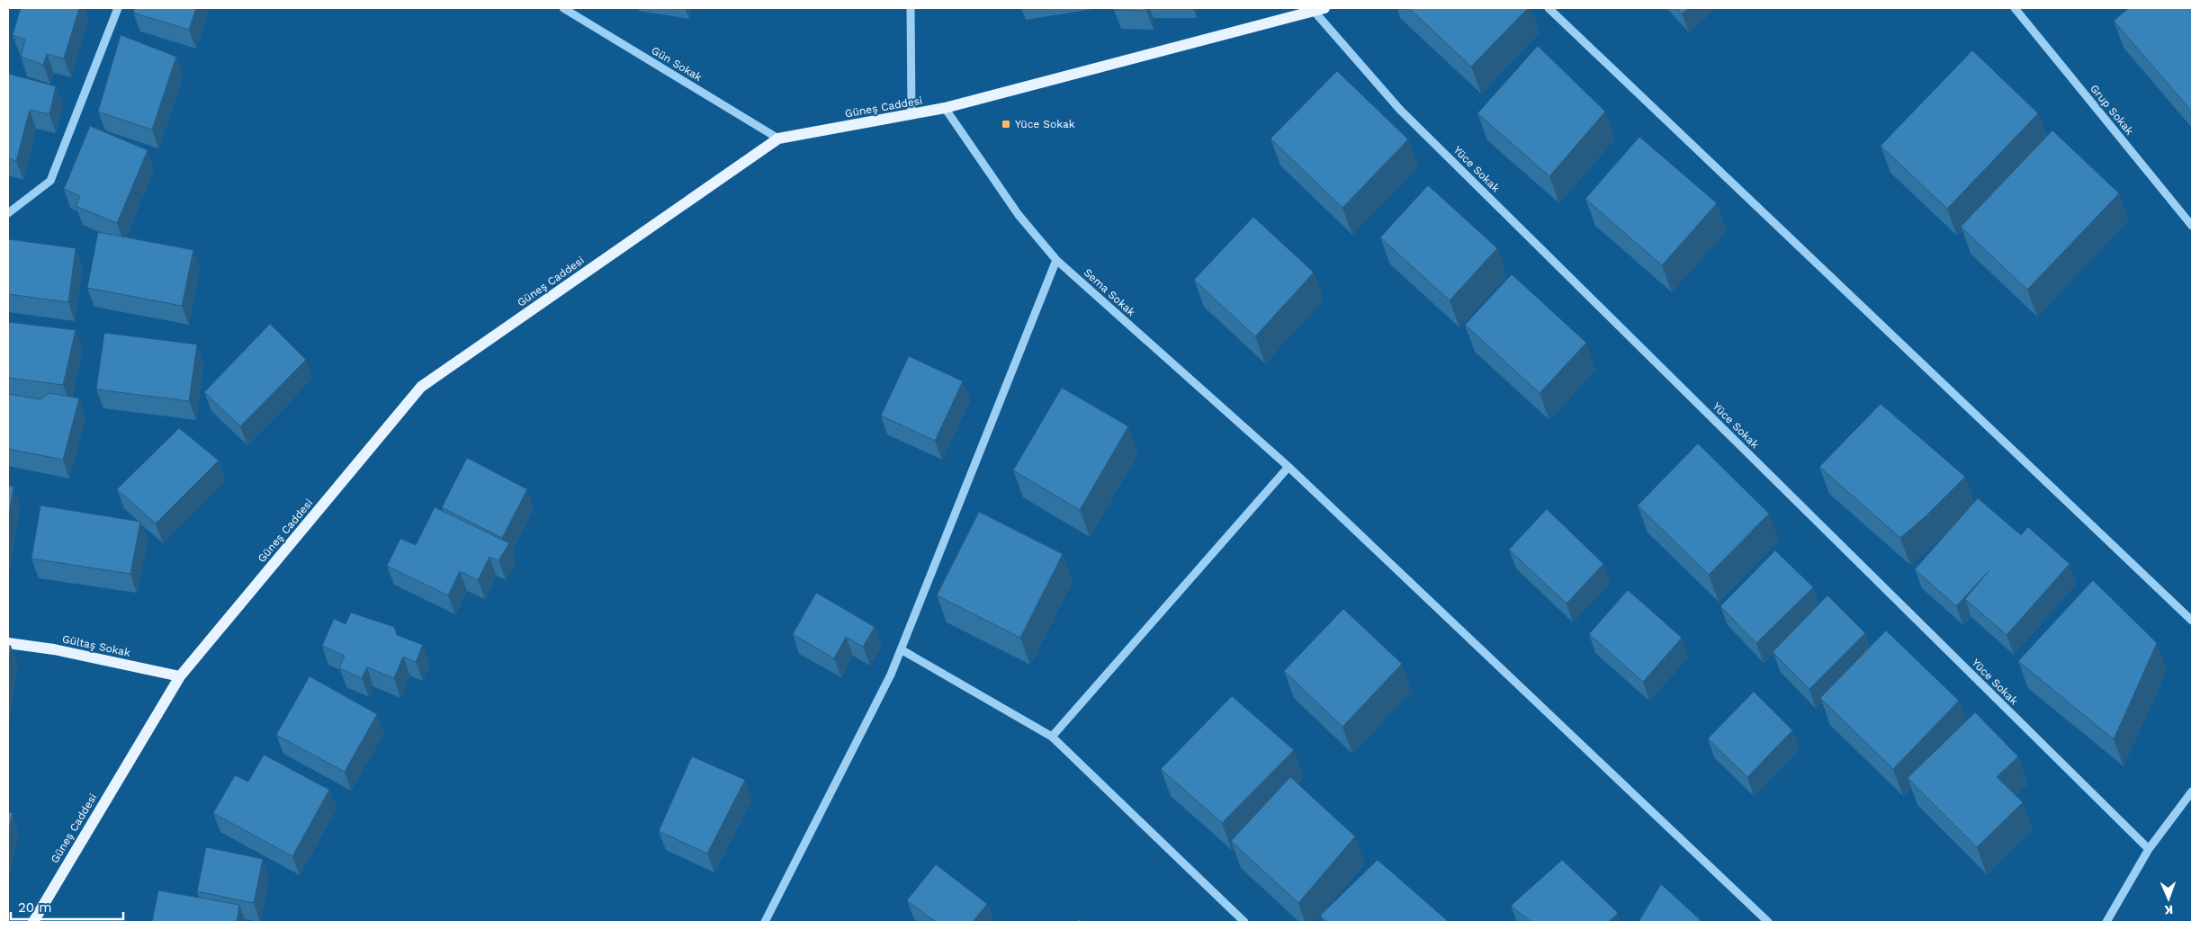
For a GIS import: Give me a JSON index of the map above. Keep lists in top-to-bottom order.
{
  "streets": {
    "main road": ["Güneş Caddesi", "Gültaş Sokak"],
    "street": [
      "Gün Sokak",
      "Grup Sokak",
      "Yüce Sokak",
      "Sema Sokak"
    ]
  },
  "crossings": [
    ["Gün Sokak", "Güneş Caddesi"],
    ["Güneş Caddesi", "Yüce Sokak"],
    ["Güneş Caddesi", "Sema Sokak"],
    ["Güneş Caddesi", "Gültaş Sokak"]
  ],
  "places": {
    "transit": ["Yüce Sokak"]
  },
  "scale_bar": "20 m",
  "north": "bottom"
}
